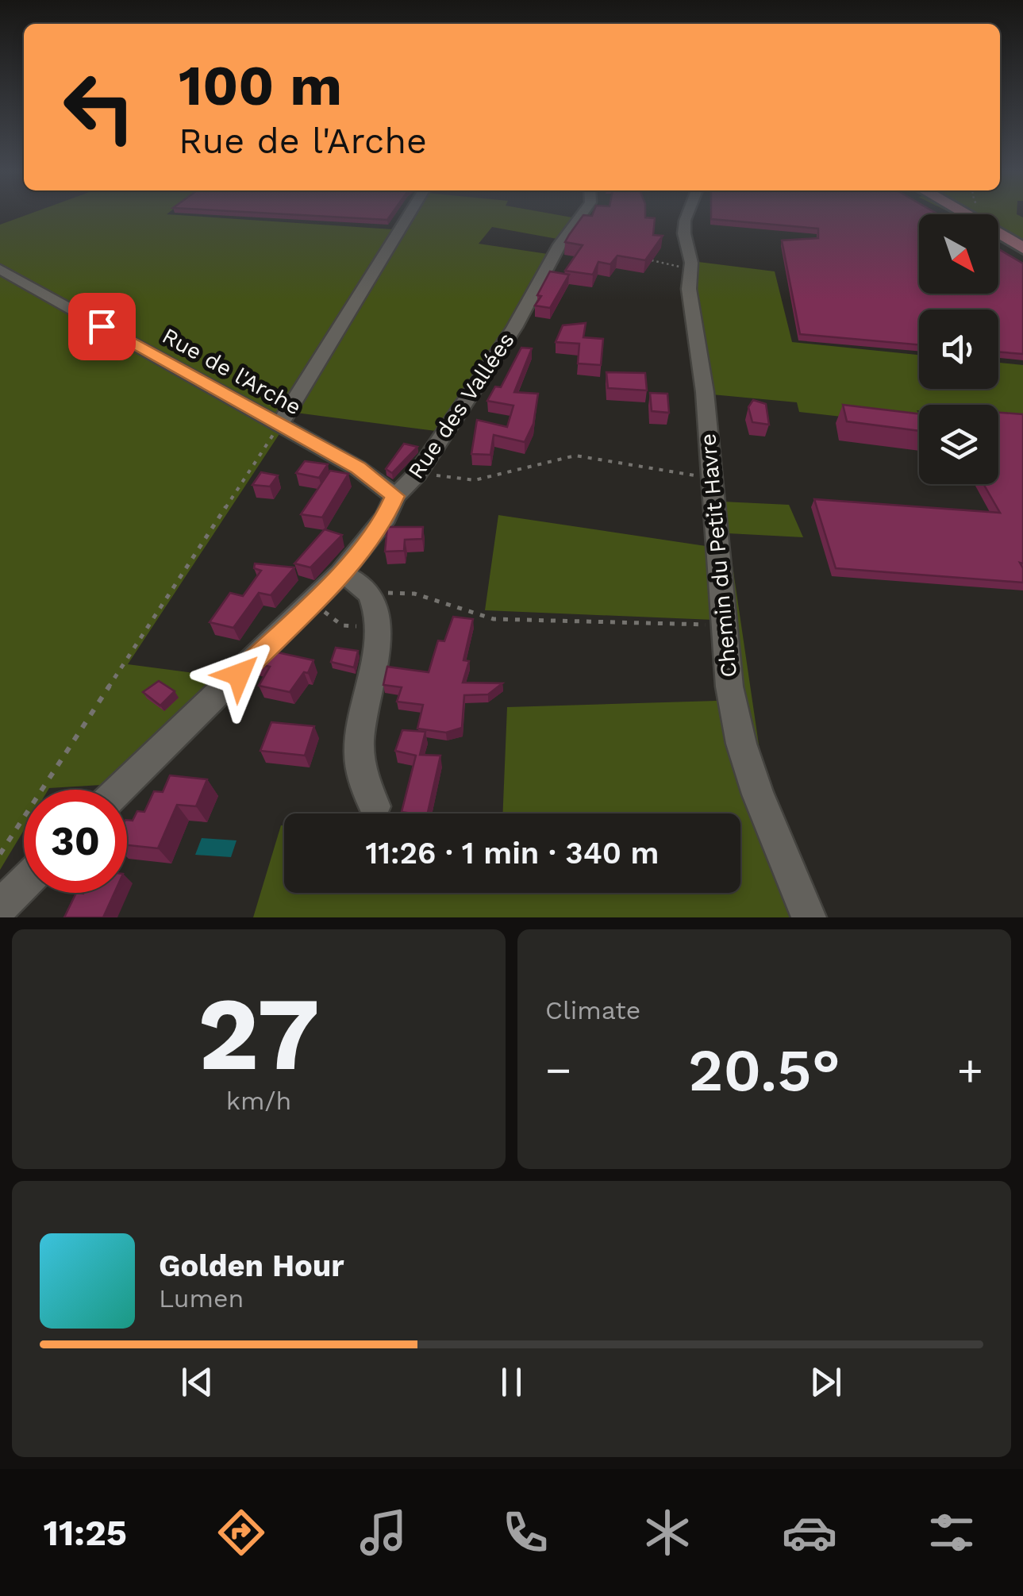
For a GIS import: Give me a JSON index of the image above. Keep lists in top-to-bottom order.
{
  "streets": {
    "street": ["Rue de l'Arche", "Rue des Vallées", "Chemin du Petit Havre"]
  },
  "crossings": [
    ["Rue de l'Arche", "Rue des Vallées"]
  ],
  "north": "bottom right",
  "page": {
    "turn": ["100 m", "Rue de l'Arche"],
    "limit": "30",
    "trip": "11:26 · 1 min · 340 m",
    "tile": [
      ["27", "km/h"],
      "Climate"
    ],
    "heat": ["−", "20.5°", "+"],
    "song": ["Golden Hour", "Lumen"],
    "tabs": "11:25"
  }
}
